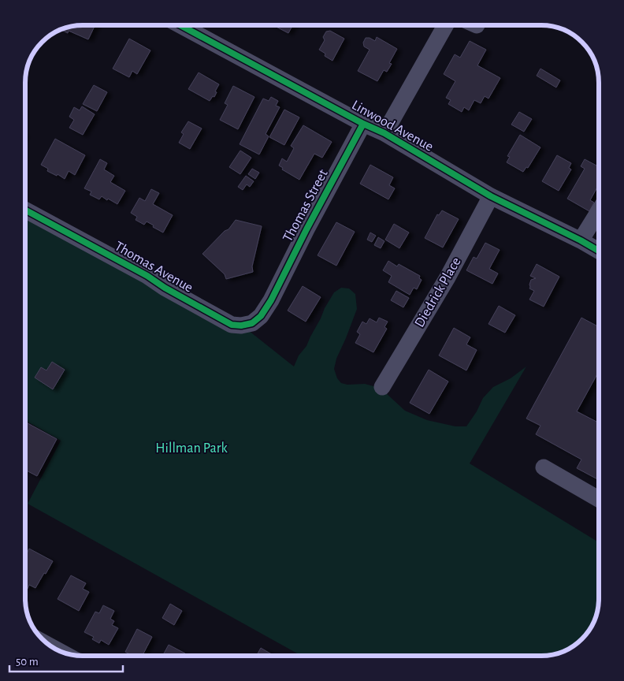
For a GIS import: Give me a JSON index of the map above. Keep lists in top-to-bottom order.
{
  "streets": {
    "street": [
      "Linwood Avenue",
      "Thomas Street",
      "Thomas Avenue",
      "Diedrick Place"
    ]
  },
  "crossings": [
    ["Linwood Avenue", "Thomas Street"],
    ["Linwood Avenue", "Diedrick Place"],
    ["Thomas Street", "Thomas Avenue"]
  ],
  "parks": ["Hillman Park"],
  "scale_bar": "50 m"
}
